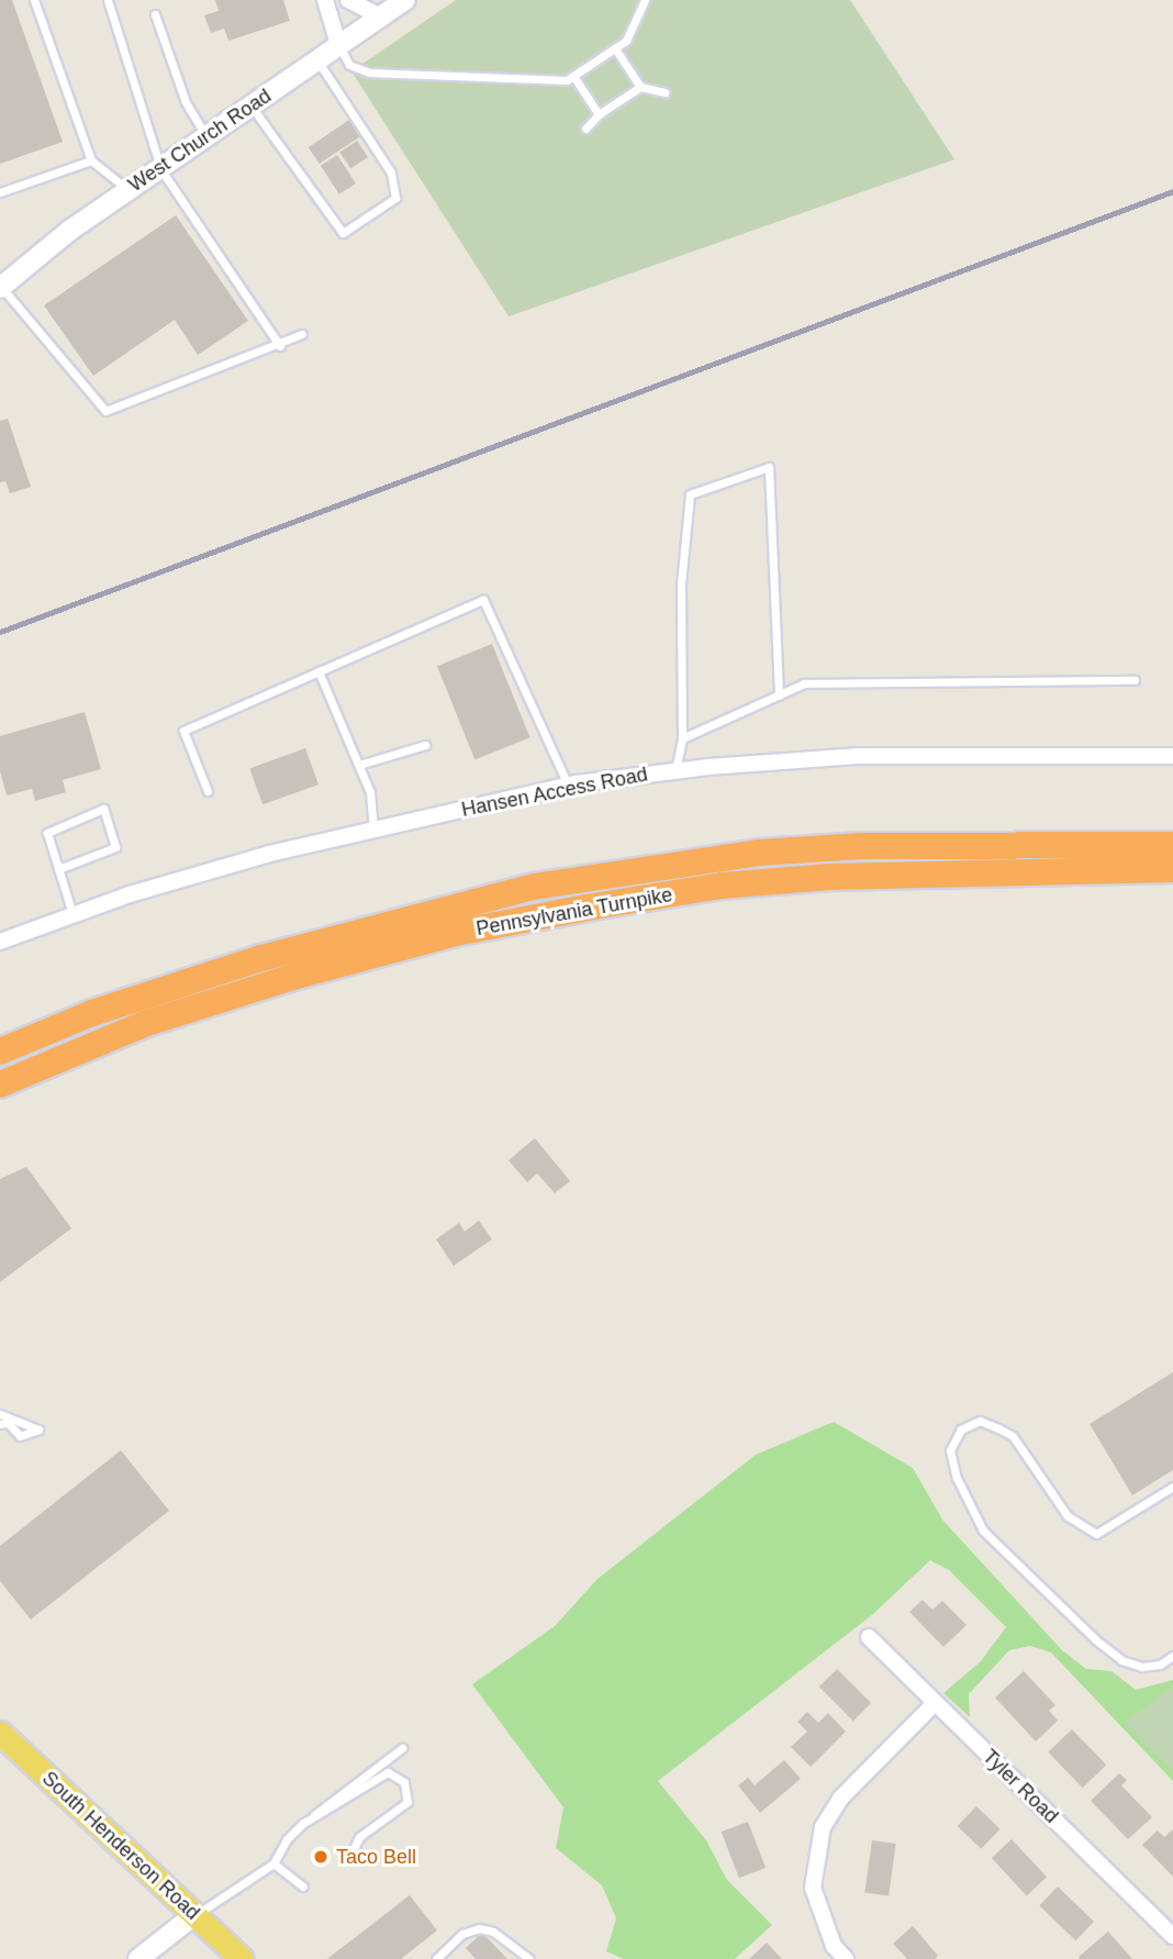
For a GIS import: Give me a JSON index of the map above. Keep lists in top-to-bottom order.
{
  "streets": {
    "highway": ["Pennsylvania Turnpike"],
    "main road": ["South Henderson Road"],
    "street": ["West Church Road", "Hansen Access Road", "Tyler Road"]
  },
  "places": ["Taco Bell"]
}
